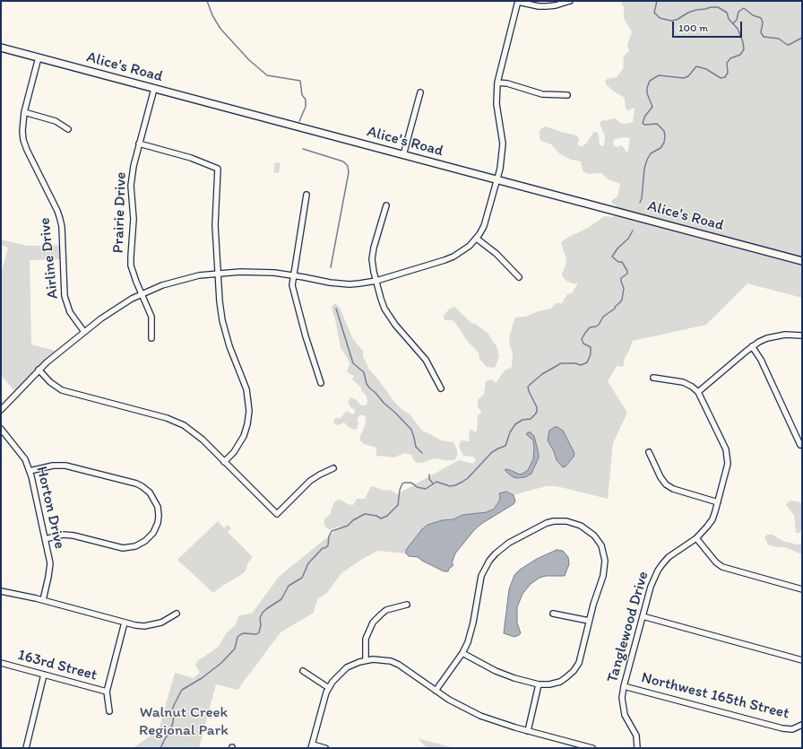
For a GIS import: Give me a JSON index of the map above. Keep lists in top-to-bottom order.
{
  "streets": {
    "main road": ["Alice's Road"],
    "street": [
      "Prairie Drive",
      "Airline Drive",
      "Horton Drive",
      "Tanglewood Drive",
      "163rd Street",
      "Northwest 165th Street"
    ]
  },
  "crossings": [
    ["Alice's Road", "Prairie Drive"],
    ["Alice's Road", "Airline Drive"],
    ["Tanglewood Drive", "Northwest 165th Street"]
  ],
  "parks": ["Walnut Creek Regional Park"],
  "scale_bar": "100 m"
}
